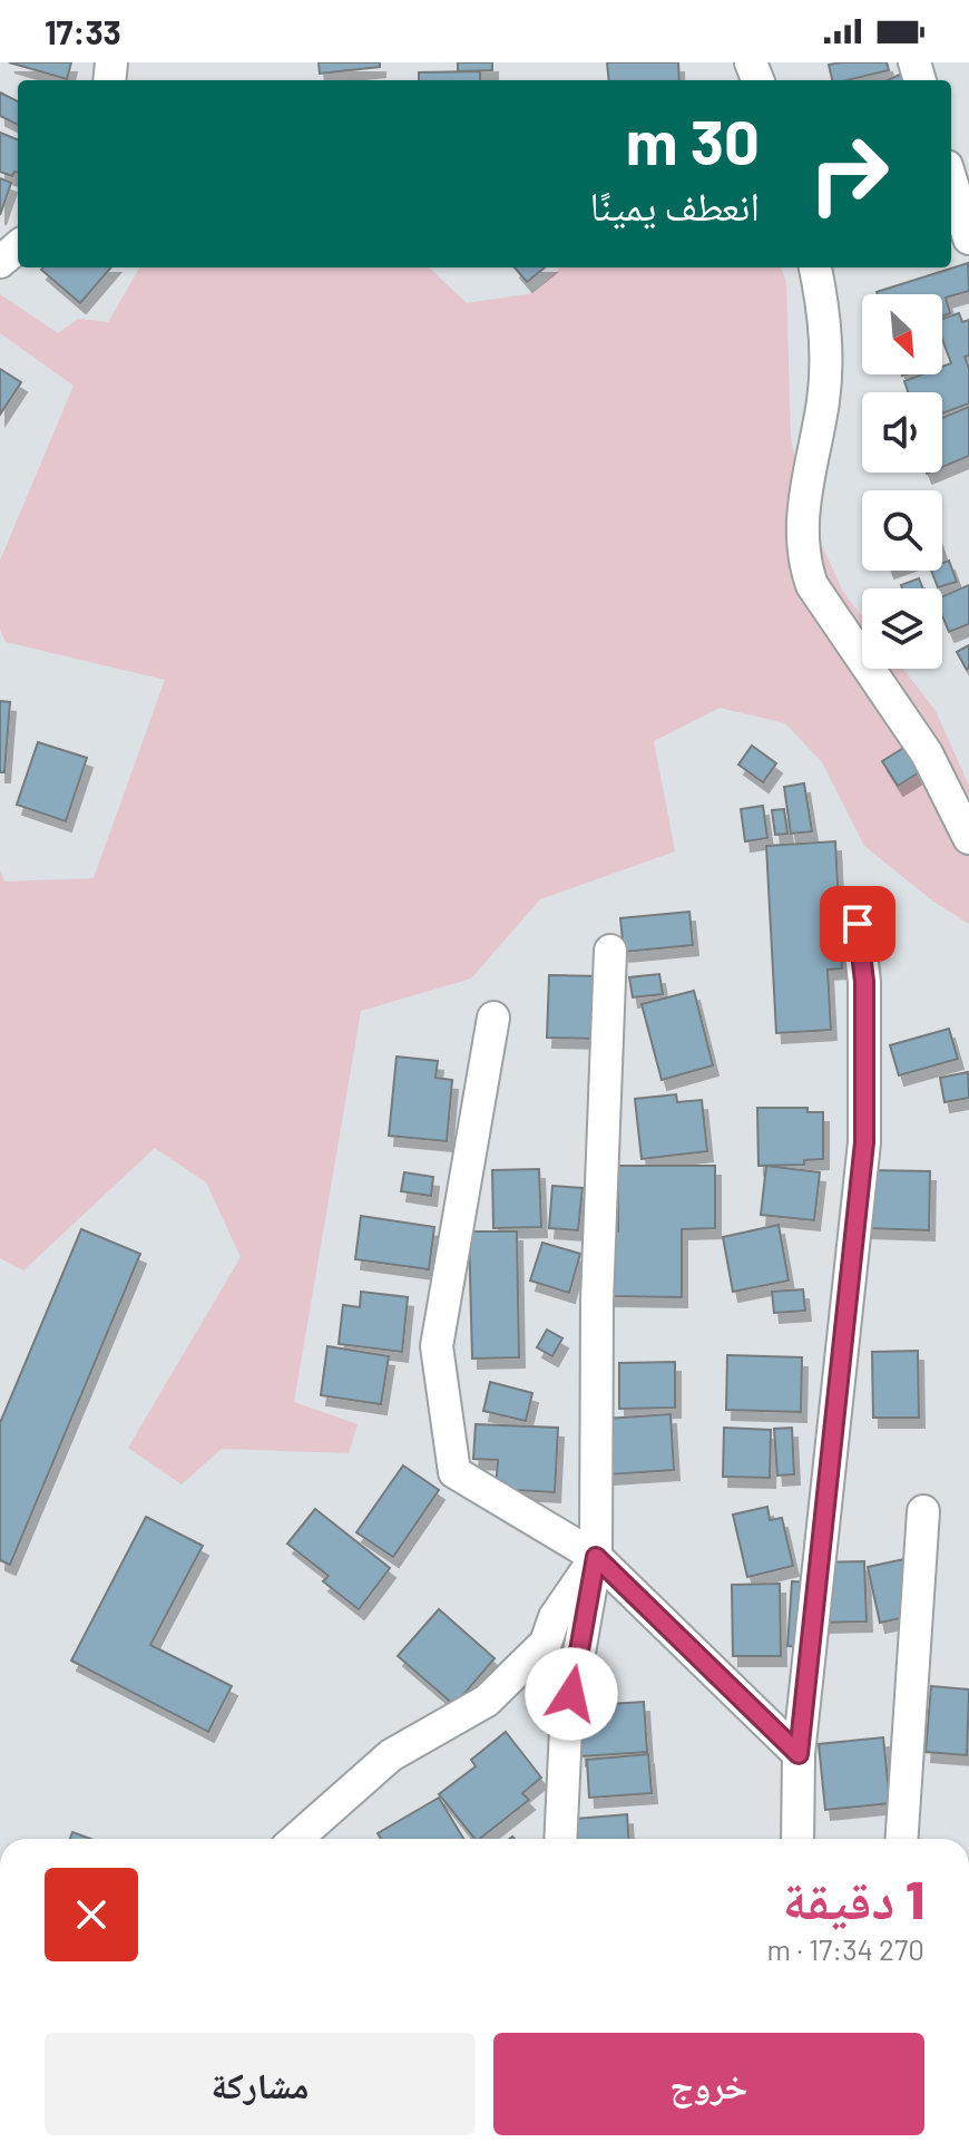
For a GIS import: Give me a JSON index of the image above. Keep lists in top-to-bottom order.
{
  "north": "bottom right",
  "page": {
    "status": "17:33",
    "turn": ["30 m", "انعطف يمينًا"],
    "heading": ["1 دقيقة", "270 m · 17:34"],
    "buttons": ["خروج", "مشاركة"]
  }
}
